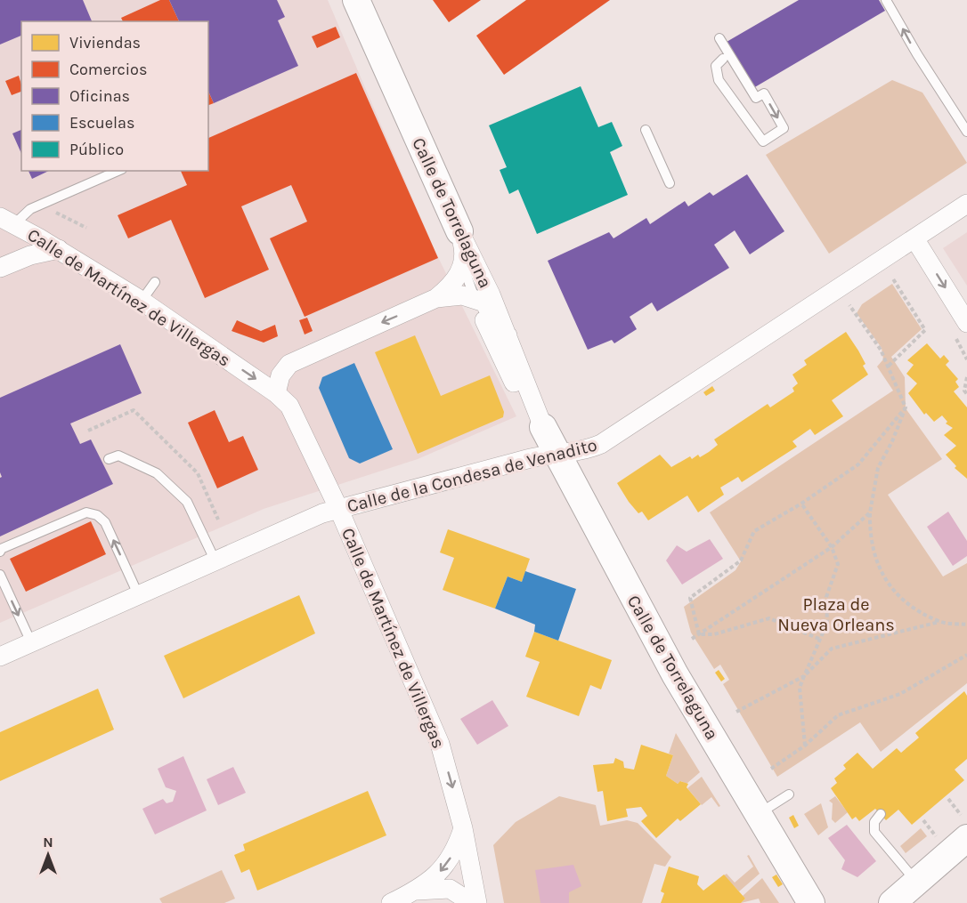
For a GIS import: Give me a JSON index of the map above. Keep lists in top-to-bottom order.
{
  "streets": {
    "street": ["Calle de Torrelaguna", "Calle de Martínez de Villergas", "Calle de la Condesa de Venadito"]
  },
  "crossings": [
    ["Calle de Torrelaguna", "Calle de la Condesa de Venadito"],
    ["Calle de Martínez de Villergas", "Calle de la Condesa de Venadito"]
  ],
  "one_way": ["Calle de Martínez de Villergas"],
  "parks": ["Plaza de Nueva Orleans"],
  "legend": [
    "Viviendas",
    "Comercios",
    "Oficinas",
    "Escuelas",
    "Público"
  ],
  "north": "top"
}
